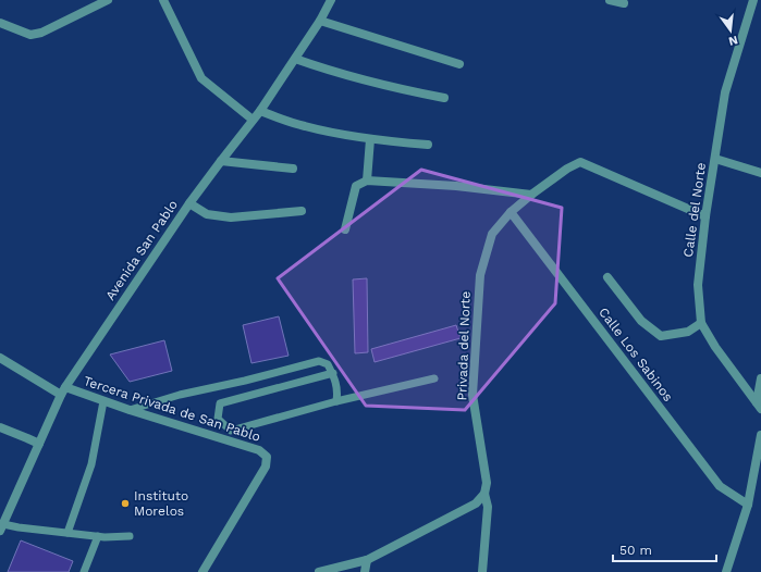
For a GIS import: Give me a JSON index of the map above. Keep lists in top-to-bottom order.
{
  "streets": {
    "street": [
      "Calle del Norte",
      "Avenida San Pablo",
      "Privada del Norte",
      "Calle Los Sabinos",
      "Tercera Privada de San Pablo"
    ]
  },
  "crossings": [
    ["Calle del Norte", "Privada del Norte"],
    ["Avenida San Pablo", "Tercera Privada de San Pablo"],
    ["Privada del Norte", "Calle Los Sabinos"]
  ],
  "places": ["Instituto Morelos"],
  "scale_bar": "50 m",
  "north": "bottom"
}
